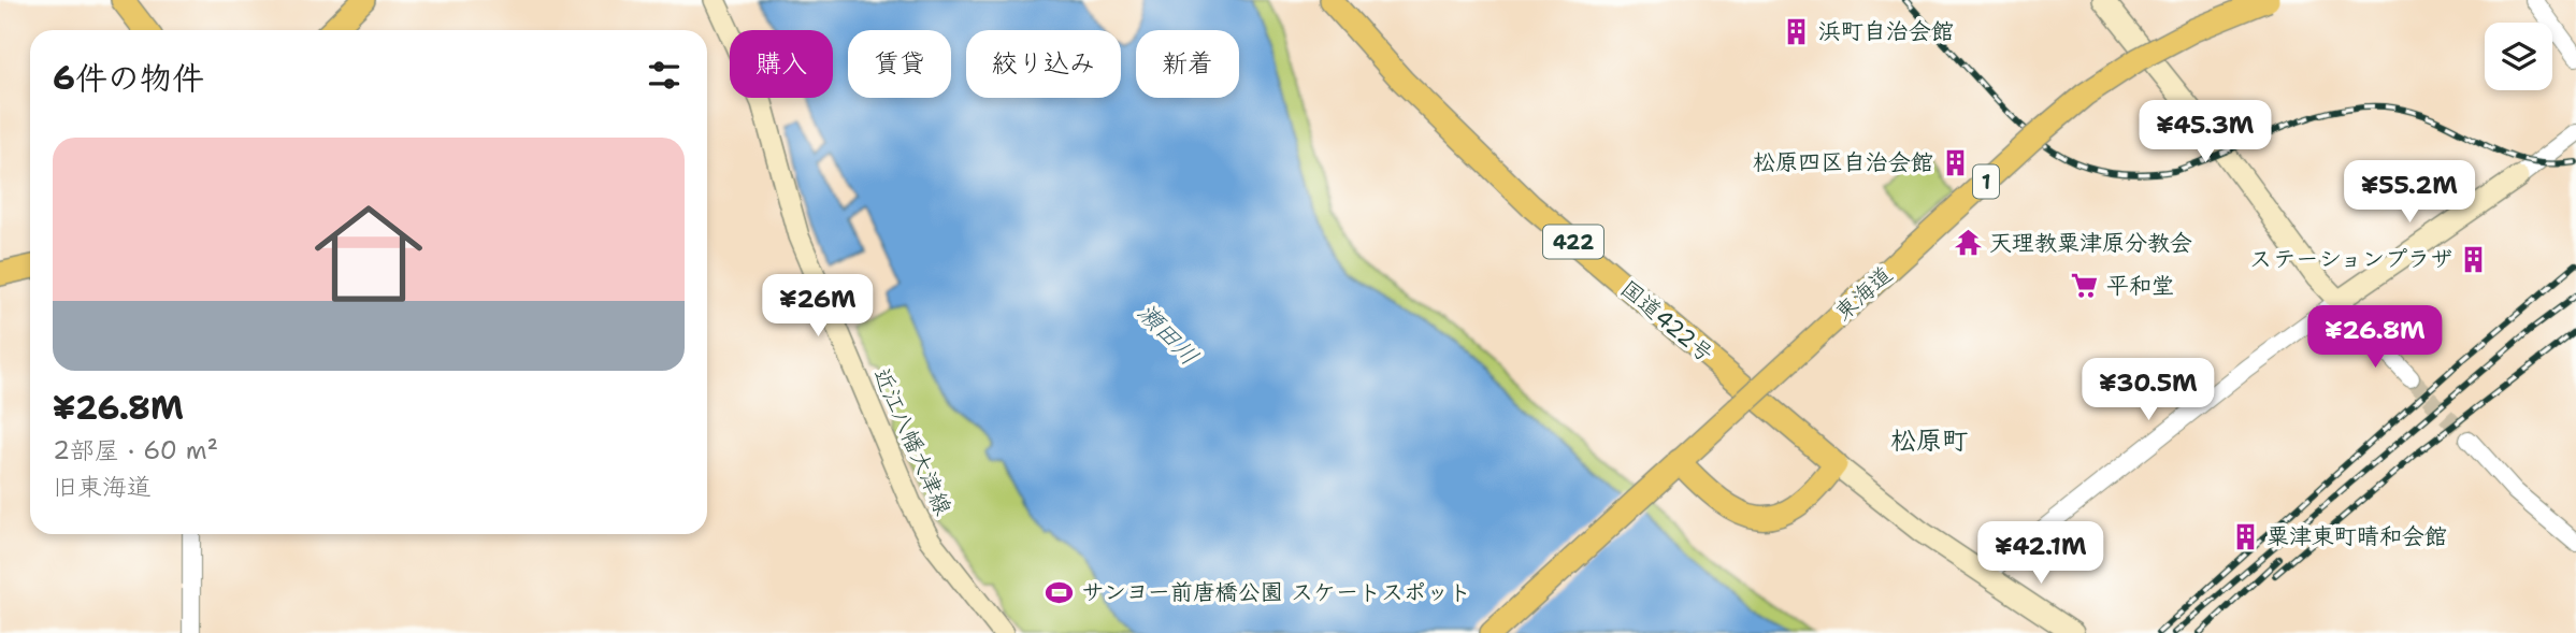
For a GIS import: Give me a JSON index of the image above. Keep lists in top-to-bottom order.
{
  "streets": {
    "main road": [
      "1",
      "422",
      "東海道",
      "国道422号",
      "近江八幡大津線"
    ]
  },
  "districts": ["松原町"],
  "water": ["瀬田川"],
  "places": {
    "building": [
      "浜町自治会館",
      "松原四区自治会館",
      "ステーションプラザ",
      "粟津東町晴和会館"
    ],
    "temple": ["天理教粟津原分教会"],
    "supermarket": ["平和堂"],
    "sports": ["サンヨー前唐橋公園 スケートスポット"]
  },
  "page": {
    "chip": [
      "購入",
      "賃貸",
      "絞り込み",
      "新着"
    ],
    "heading": "6件の物件",
    "price": [
      "¥45.3M",
      "¥55.2M",
      "¥26M",
      "¥26.8M",
      "¥30.5M",
      "¥42.1M"
    ],
    "list": [
      {
        "name": "¥26.8M",
        "note": "2部屋 · 60 m² · 旧東海道"
      }
    ]
  }
}
